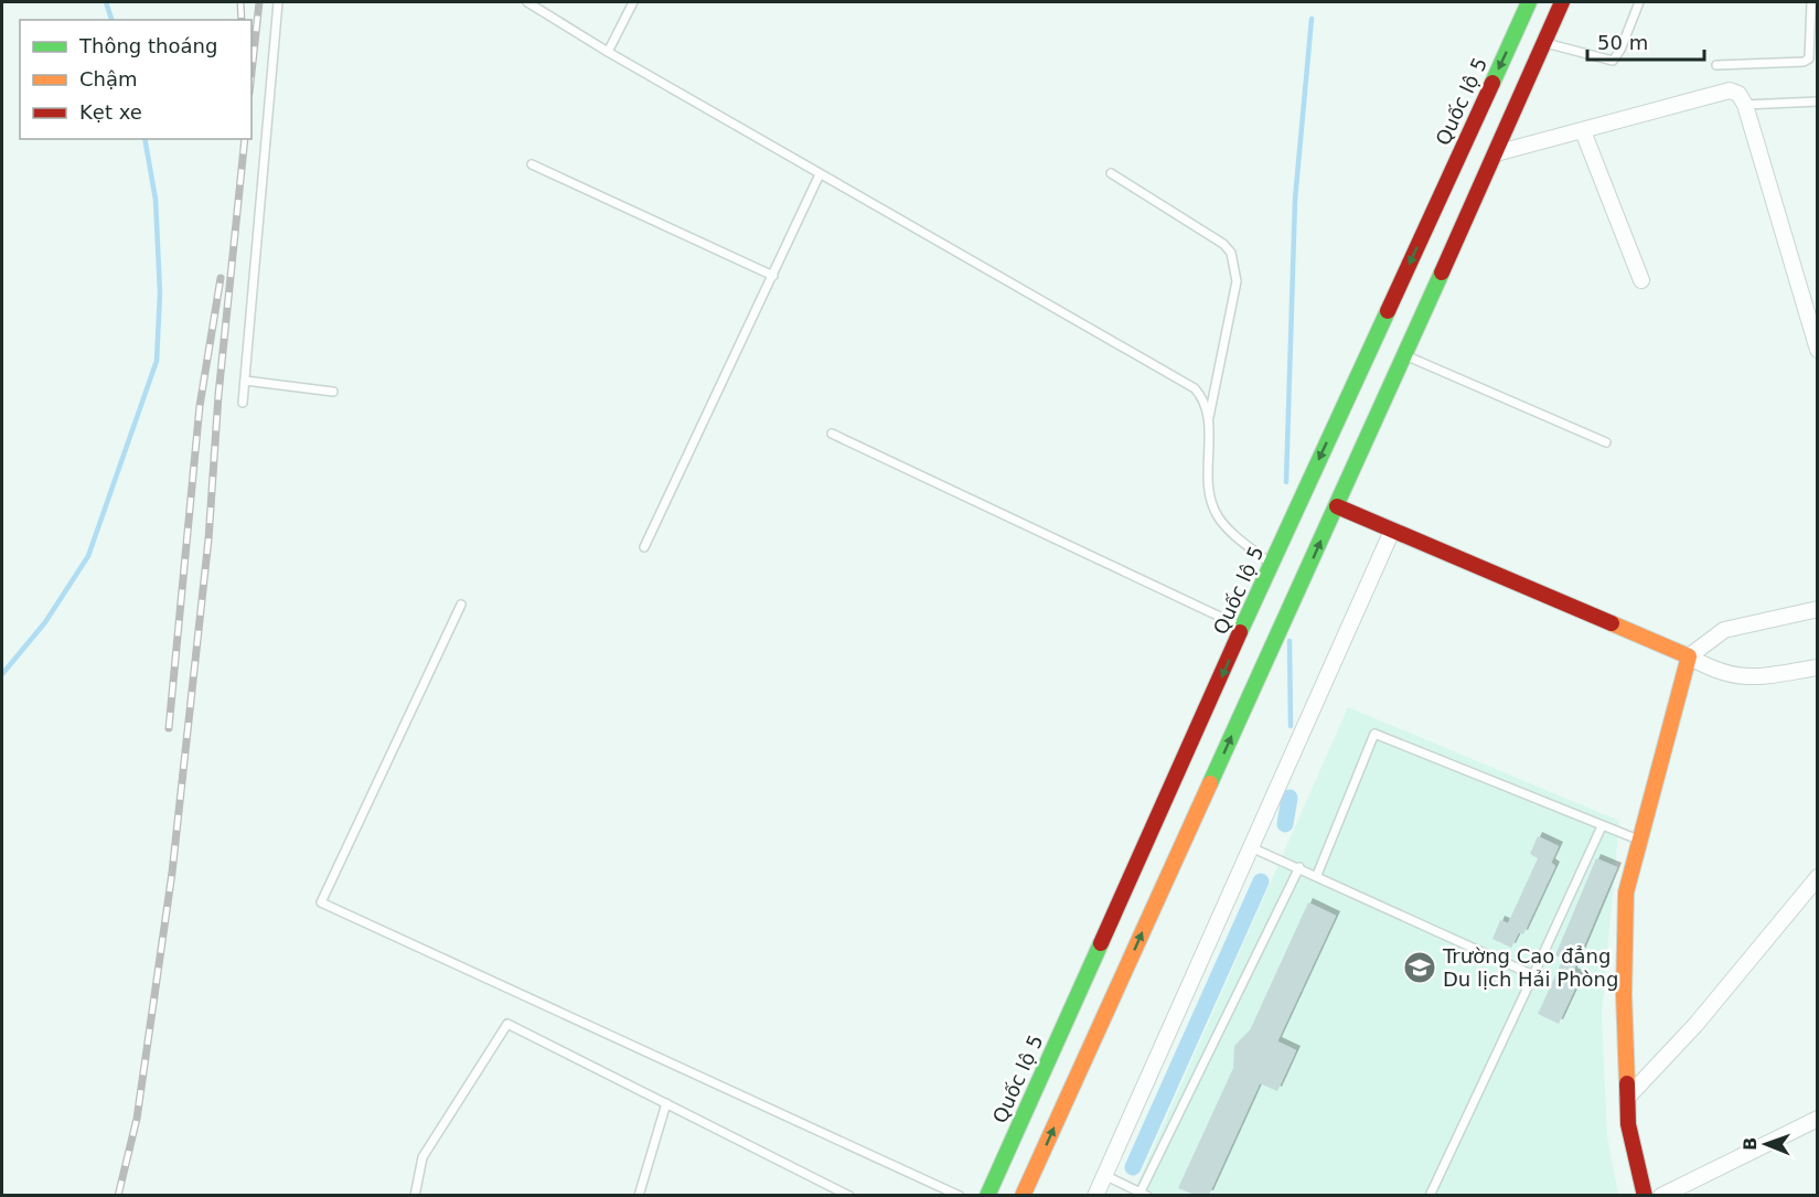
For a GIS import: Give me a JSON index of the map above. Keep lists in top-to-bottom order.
{
  "streets": {
    "main road": ["Quốc lộ 5"]
  },
  "places": {
    "school or university": ["Trường Cao đẳng Du lịch Hải Phòng"]
  },
  "legend": ["Thông thoáng", "Chậm", "Kẹt xe"],
  "scale_bar": "50 m",
  "north": "left"
}
